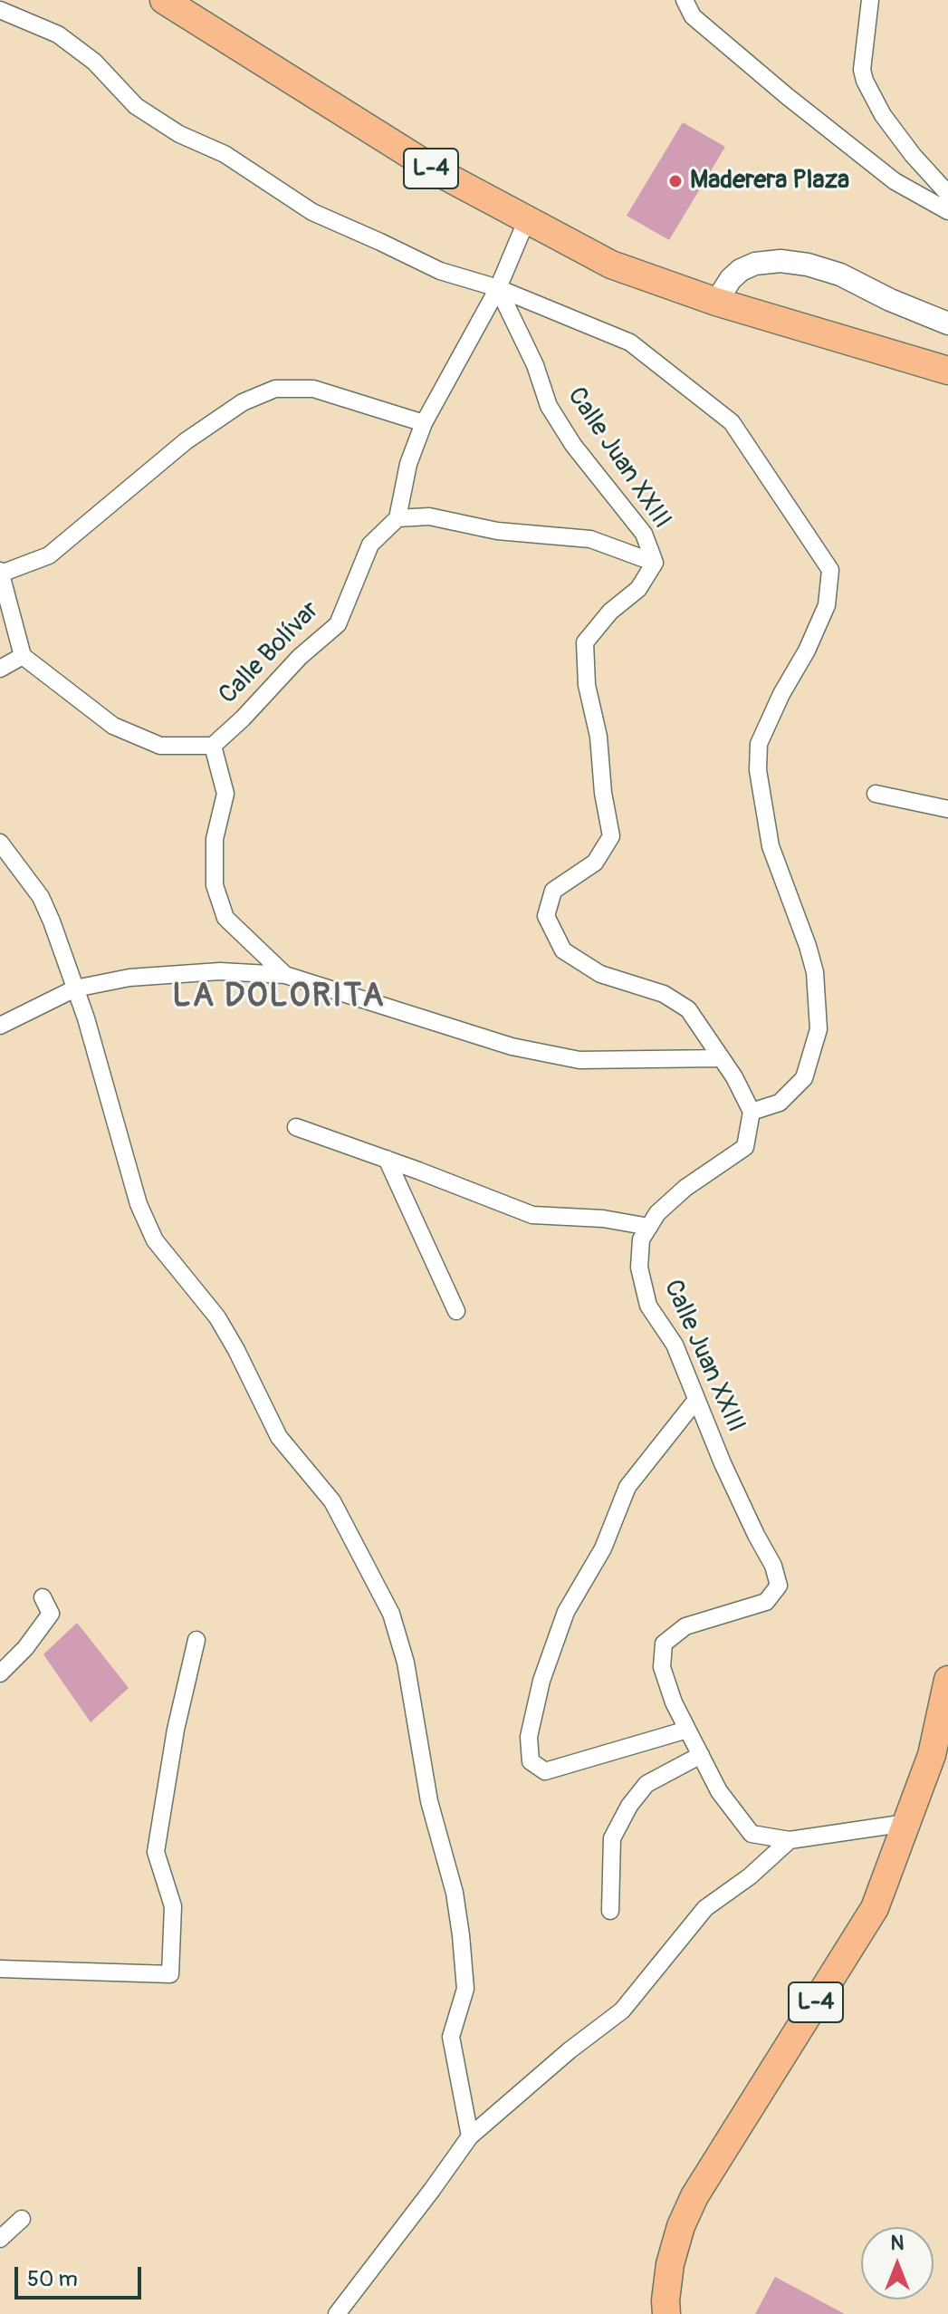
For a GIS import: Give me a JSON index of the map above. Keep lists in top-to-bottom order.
{
  "streets": {
    "main road": ["L-4"],
    "street": ["Calle Juan XXIII", "Calle Bolívar"]
  },
  "crossings": [
    ["L-4", "Calle Juan XXIII"]
  ],
  "districts": ["LA DOLORITA"],
  "places": ["Maderera Plaza"],
  "scale_bar": "50 m",
  "north": "top"
}
